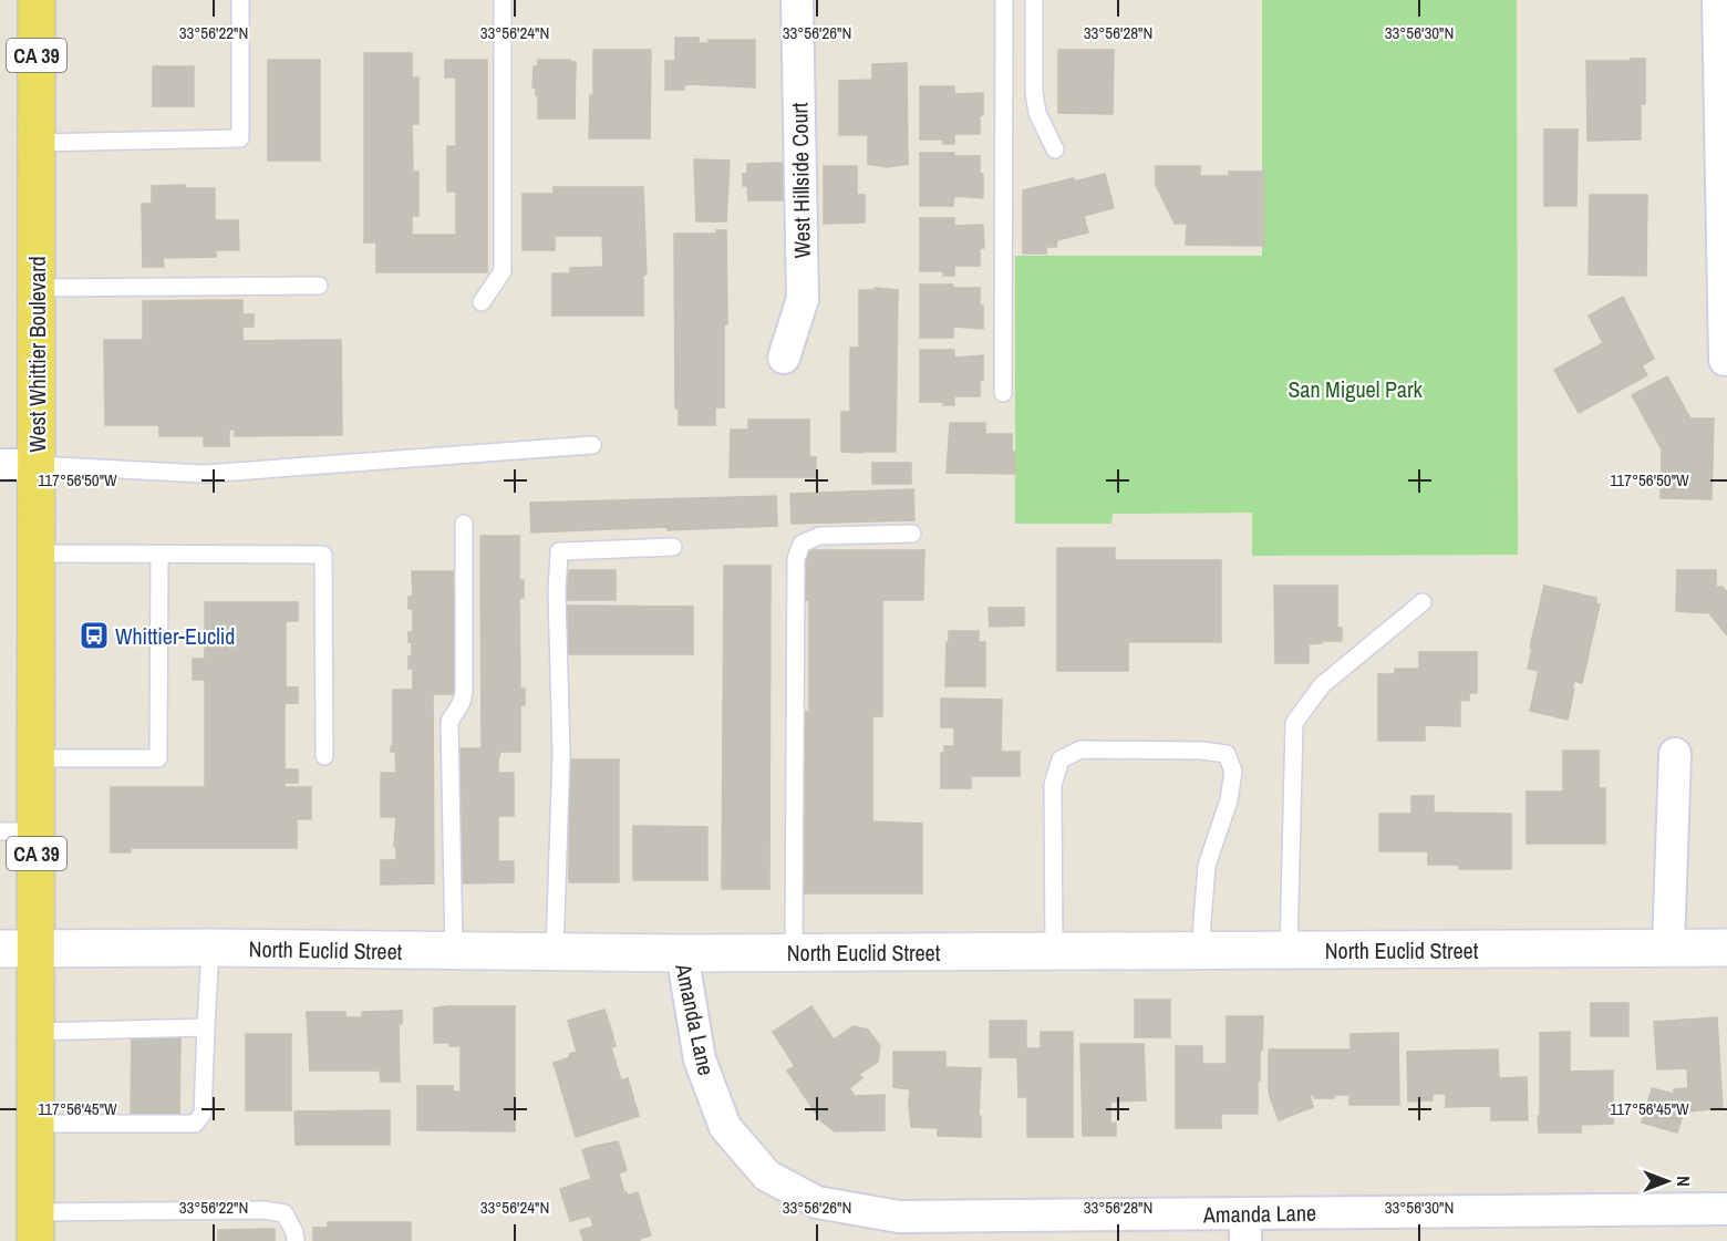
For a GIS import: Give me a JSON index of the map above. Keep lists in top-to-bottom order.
{
  "streets": {
    "main road": ["CA 39", "West Whittier Boulevard"],
    "street": ["West Hillside Court", "North Euclid Street", "Amanda Lane"]
  },
  "crossings": [
    ["CA 39", "West Whittier Boulevard"],
    ["CA 39", "North Euclid Street"],
    ["West Whittier Boulevard", "North Euclid Street"],
    ["North Euclid Street", "Amanda Lane"]
  ],
  "parks": ["San Miguel Park"],
  "places": {
    "bus stop": ["Whittier-Euclid"]
  },
  "north": "right",
  "coordinates": [
    "33°56'22\"N",
    "33°56'24\"N",
    "33°56'26\"N",
    "33°56'28\"N",
    "33°56'30\"N",
    "117°56'50\"W",
    "117°56'45\"W"
  ]
}
